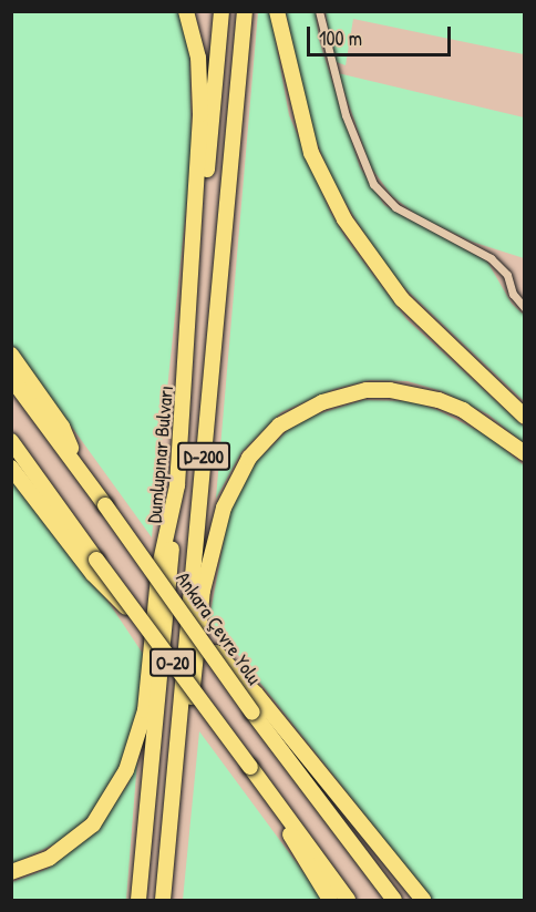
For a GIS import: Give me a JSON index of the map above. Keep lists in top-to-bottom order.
{
  "streets": {
    "highway": [
      "Dumlupınar Bulvarı",
      "D-200",
      "Ankara Çevre Yolu",
      "O-20"
    ]
  },
  "scale_bar": "100 m"
}
